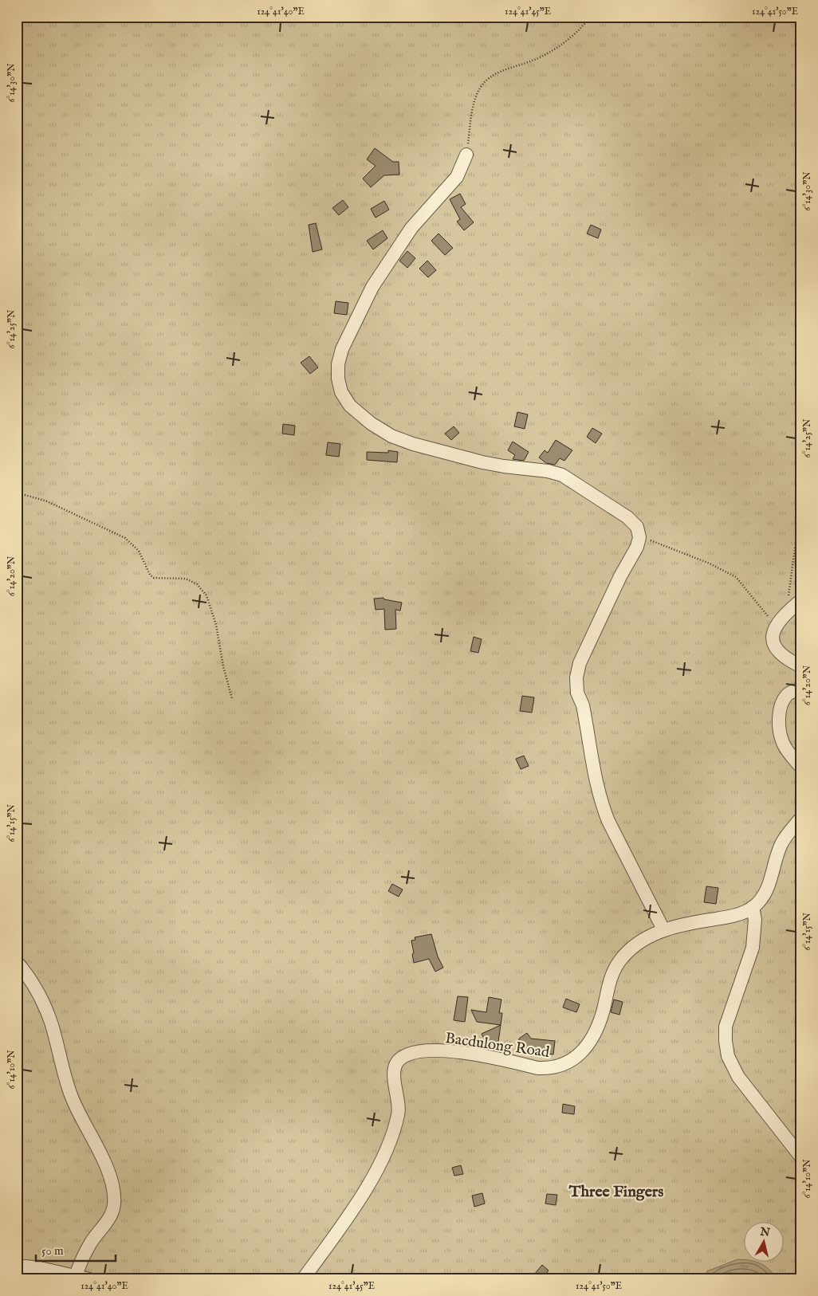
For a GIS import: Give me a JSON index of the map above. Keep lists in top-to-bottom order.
{
  "streets": {
    "street": ["Bacdulong Road"]
  },
  "districts": ["Three Fingers"],
  "scale_bar": "50 m",
  "north": "top",
  "coordinates": [
    "124°41'40\"E",
    "124°41'45\"E",
    "124°41'50\"E",
    "6°14'30\"N",
    "6°14'25\"N",
    "6°14'20\"N",
    "6°14'15\"N",
    "6°14'10\"N"
  ]
}
